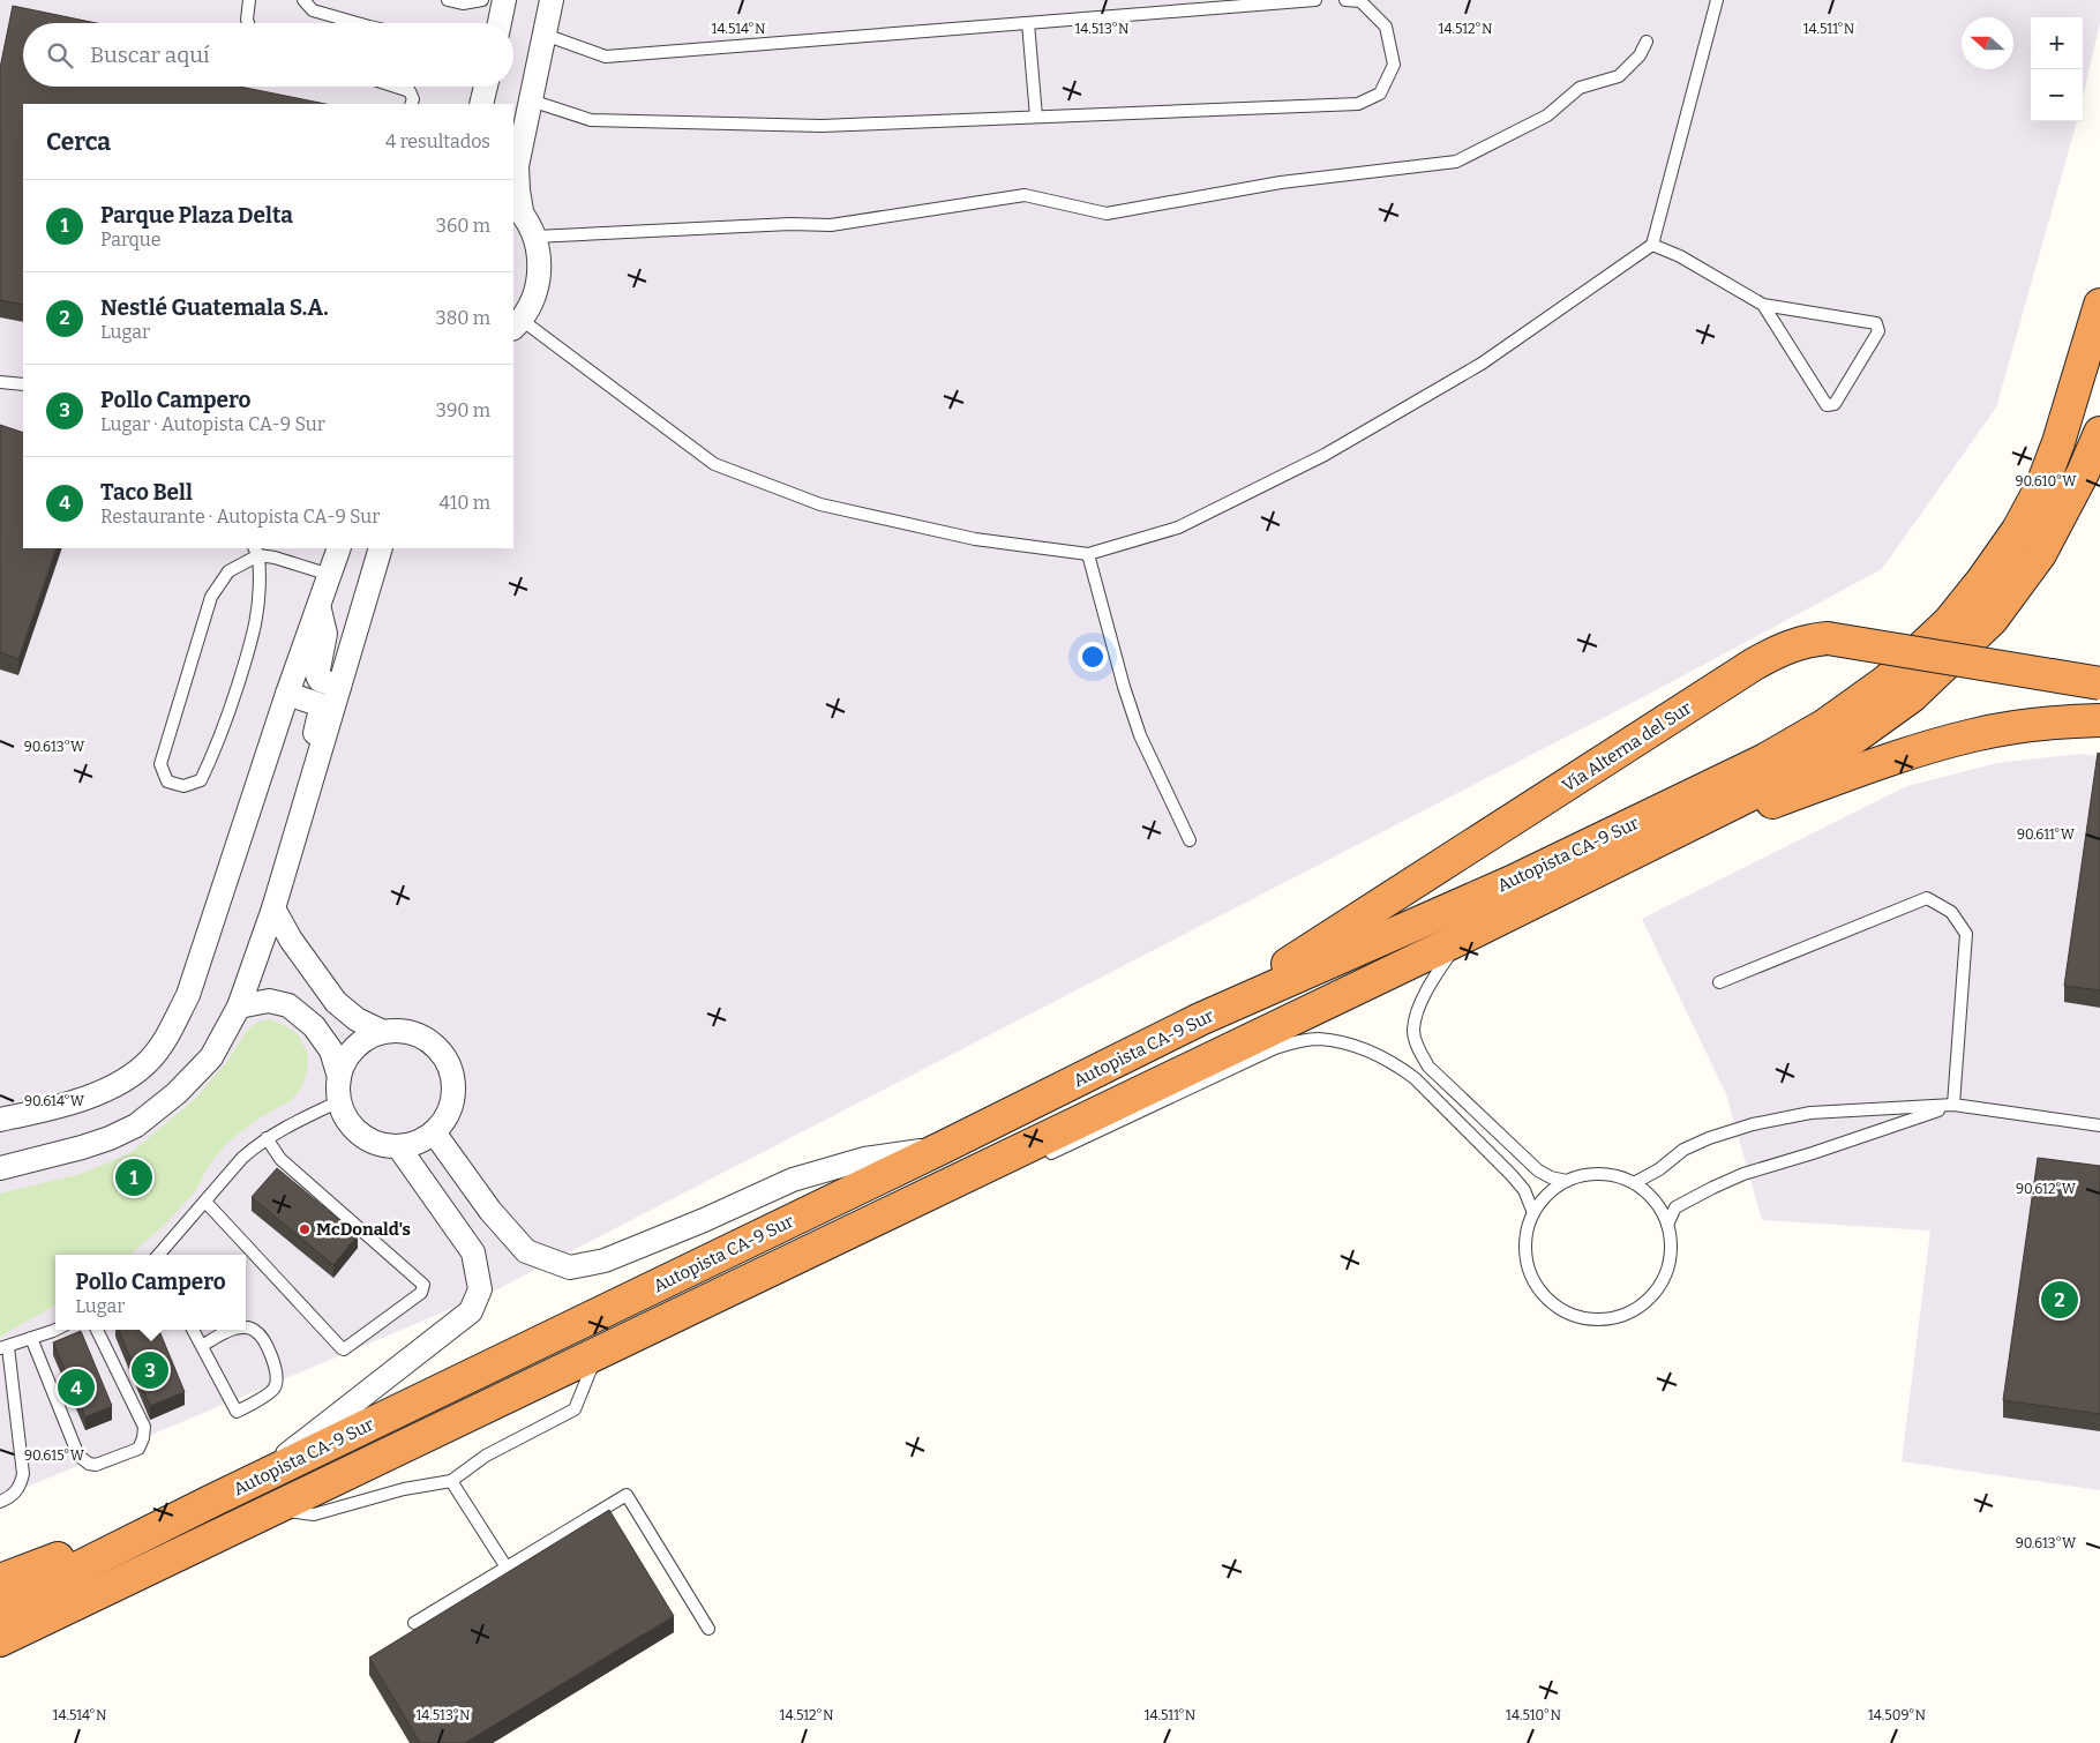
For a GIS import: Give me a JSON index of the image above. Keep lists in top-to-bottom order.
{
  "streets": {
    "highway": ["Vía Alterna del Sur", "Autopista CA-9 Sur"]
  },
  "crossings": [
    ["Vía Alterna del Sur", "Autopista CA-9 Sur"]
  ],
  "places": ["McDonald's"],
  "north": "left",
  "page": {
    "map_buttons": ["+", "−"],
    "search": "Buscar aquí",
    "heading": ["Cerca", "4 resultados"],
    "list": [
      {
        "mark": "1",
        "name": "Parque Plaza Delta",
        "note": "Parque",
        "value": "360 m"
      },
      {
        "mark": "2",
        "name": "Nestlé Guatemala S.A.",
        "note": "Lugar",
        "value": "380 m"
      },
      {
        "mark": "3",
        "name": "Pollo Campero",
        "note": "Lugar · Autopista CA-9 Sur",
        "value": "390 m"
      },
      {
        "mark": "4",
        "name": "Taco Bell",
        "note": "Restaurante · Autopista CA-9 Sur",
        "value": "410 m"
      }
    ],
    "pins": [
      "1",
      "2",
      "3",
      "4"
    ],
    "popup": ["Pollo Campero", "Lugar"]
  },
  "coordinates": [
    "14.514°N",
    "14.513°N",
    "14.512°N",
    "14.511°N",
    "90.610°W",
    "90.613°W",
    "90.611°W",
    "90.614°W",
    "90.612°W",
    "90.615°W",
    "14.510°N",
    "14.509°N"
  ]
}
